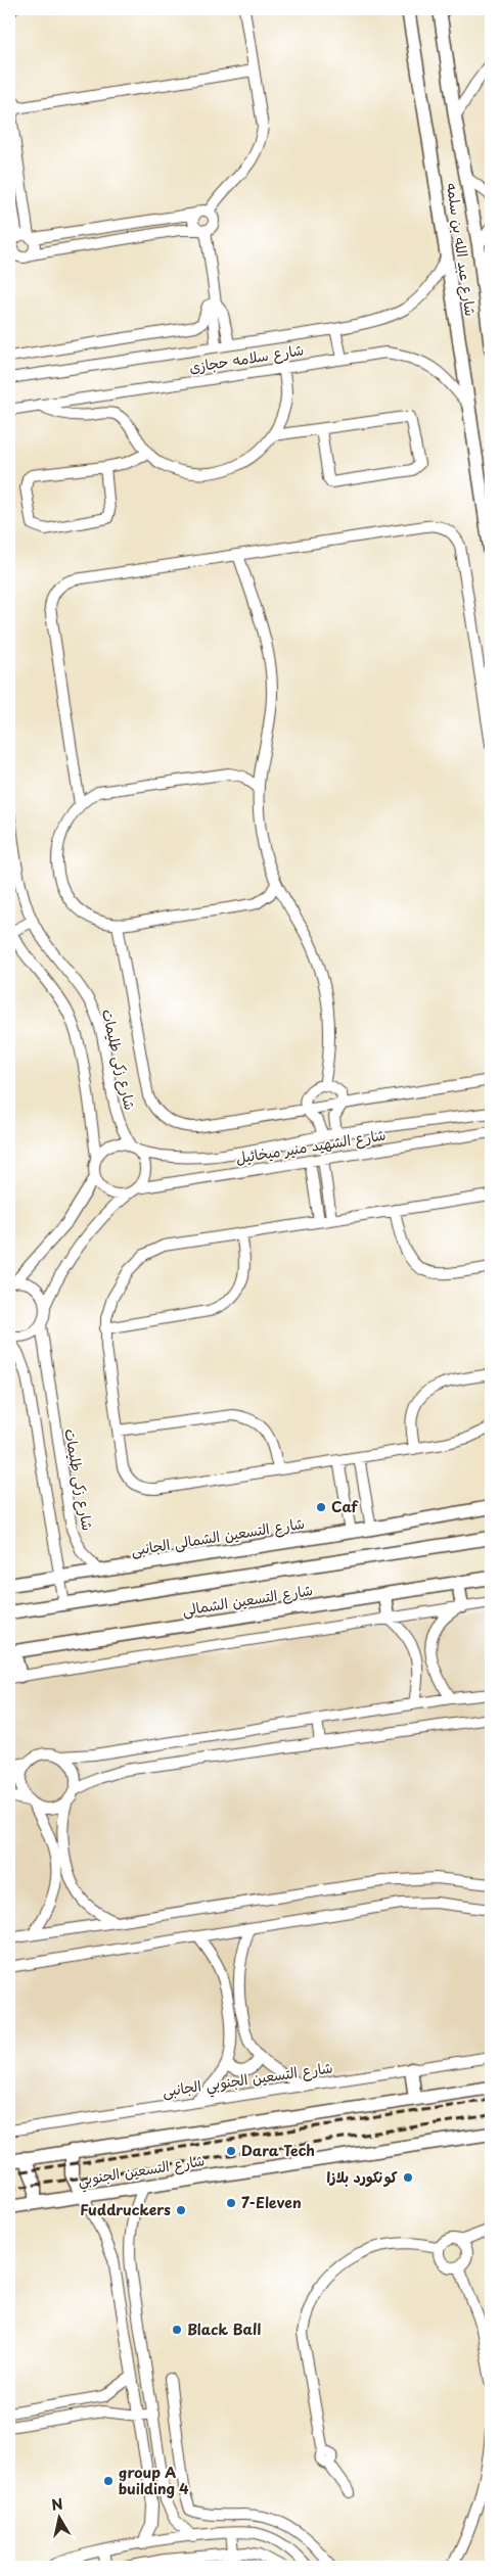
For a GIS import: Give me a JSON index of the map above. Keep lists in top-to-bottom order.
{
  "streets": {
    "main road": [
      "شارع عبد الله بن سلمه",
      "شارع التسعين الشمالى الجانبى",
      "شارع التسعين الشمالى",
      "شارع التسعين الجنوبي"
    ],
    "street": [
      "شارع سلامه حجازى",
      "شارع زكى طليمات",
      "شارع الشهيد منير ميخائيل",
      "شارع التسعين الجنوبي الجانبى"
    ]
  },
  "crossings": [
    ["شارع عبد الله بن سلمه", "شارع سلامه حجازى"],
    ["شارع زكى طليمات", "شارع الشهيد منير ميخائيل"],
    ["شارع زكى طليمات", "شارع التسعين الشمالى الجانبى"]
  ],
  "places": [
    "Caf",
    "Dara Tech",
    "كونكورد بلازا",
    "7-Eleven",
    "Fuddruckers",
    "Black Ball",
    "group A building 4"
  ],
  "north": "top"
}
